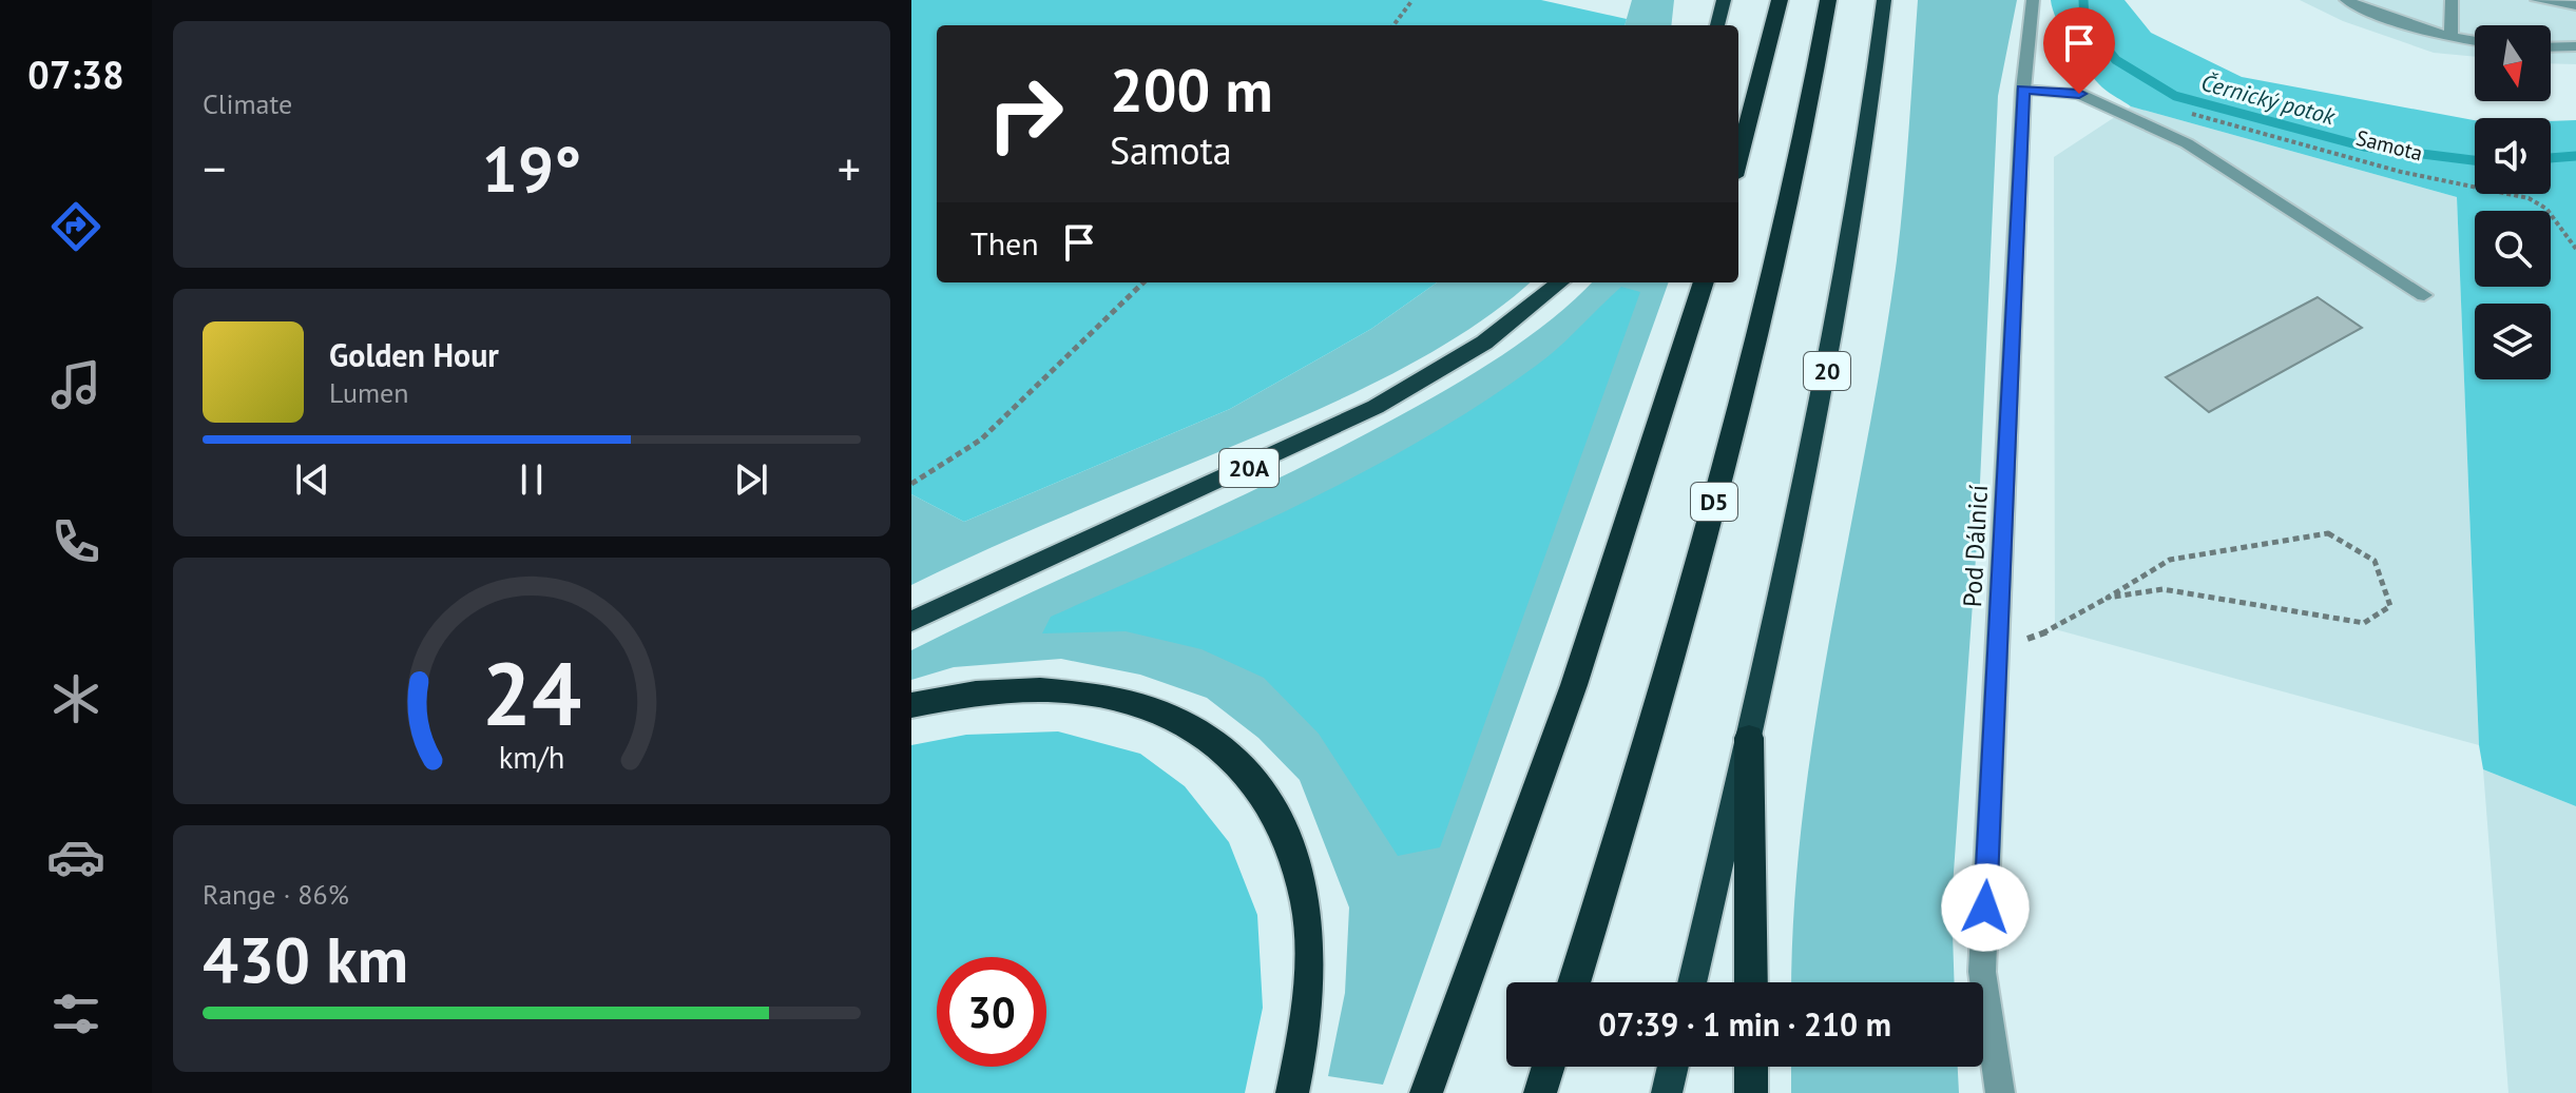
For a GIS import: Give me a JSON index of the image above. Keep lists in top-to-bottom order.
{
  "streets": {
    "highway": ["20", "20A", "D5"],
    "street": ["Pod Dálnicí"],
    "path": ["Samota"]
  },
  "water": ["Černický potok"],
  "north": "bottom",
  "page": {
    "tabs": "07:38",
    "tile": [
      "Climate",
      ["Range · 86%", "430 km"]
    ],
    "turn": ["200 m", "Samota"],
    "heat": ["−", "19°", "+"],
    "then": "Then",
    "song": ["Golden Hour", "Lumen"],
    "limit": "30",
    "trip": "07:39 · 1 min · 210 m",
    "gauge": ["24", "km/h"]
  }
}
